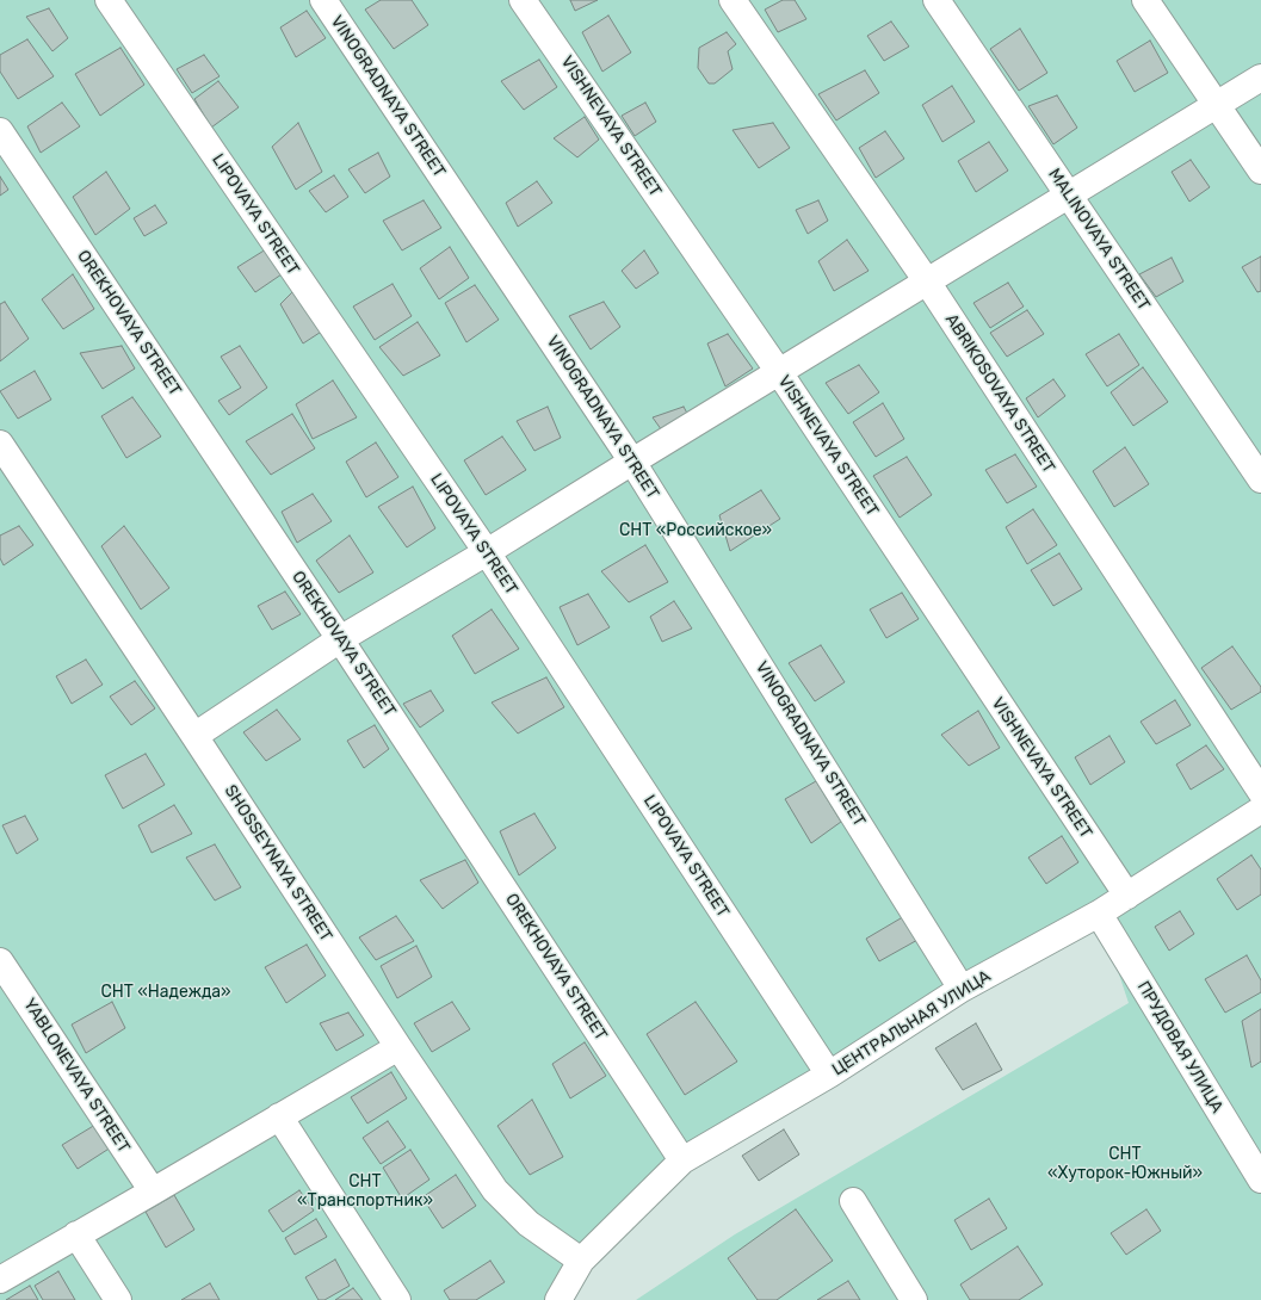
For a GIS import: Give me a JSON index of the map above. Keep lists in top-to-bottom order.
{
  "streets": {
    "street": [
      "VINOGRADNAYA STREET",
      "VISHNEVAYA STREET",
      "LIPOVAYA STREET",
      "MALINOVAYA STREET",
      "OREKHOVAYA STREET",
      "ABRIKOSOVAYA STREET",
      "SHOSSEYNAYA STREET",
      "ЦЕНТРАЛЬНАЯ УЛИЦА",
      "ПРУДОВАЯ УЛИЦА",
      "YABLONEVAYA STREET"
    ]
  },
  "crossings": [
    ["VINOGRADNAYA STREET", "ЦЕНТРАЛЬНАЯ УЛИЦА"],
    ["VISHNEVAYA STREET", "ЦЕНТРАЛЬНАЯ УЛИЦА"],
    ["LIPOVAYA STREET", "ЦЕНТРАЛЬНАЯ УЛИЦА"],
    ["OREKHOVAYA STREET", "ЦЕНТРАЛЬНАЯ УЛИЦА"],
    ["SHOSSEYNAYA STREET", "ЦЕНТРАЛЬНАЯ УЛИЦА"],
    ["ЦЕНТРАЛЬНАЯ УЛИЦА", "ПРУДОВАЯ УЛИЦА"]
  ],
  "parks": [
    "СНТ «Российское»",
    "СНТ «Надежда»",
    "СНТ «Хуторок-Южный»",
    "СНТ «Транспортник»"
  ]
}
